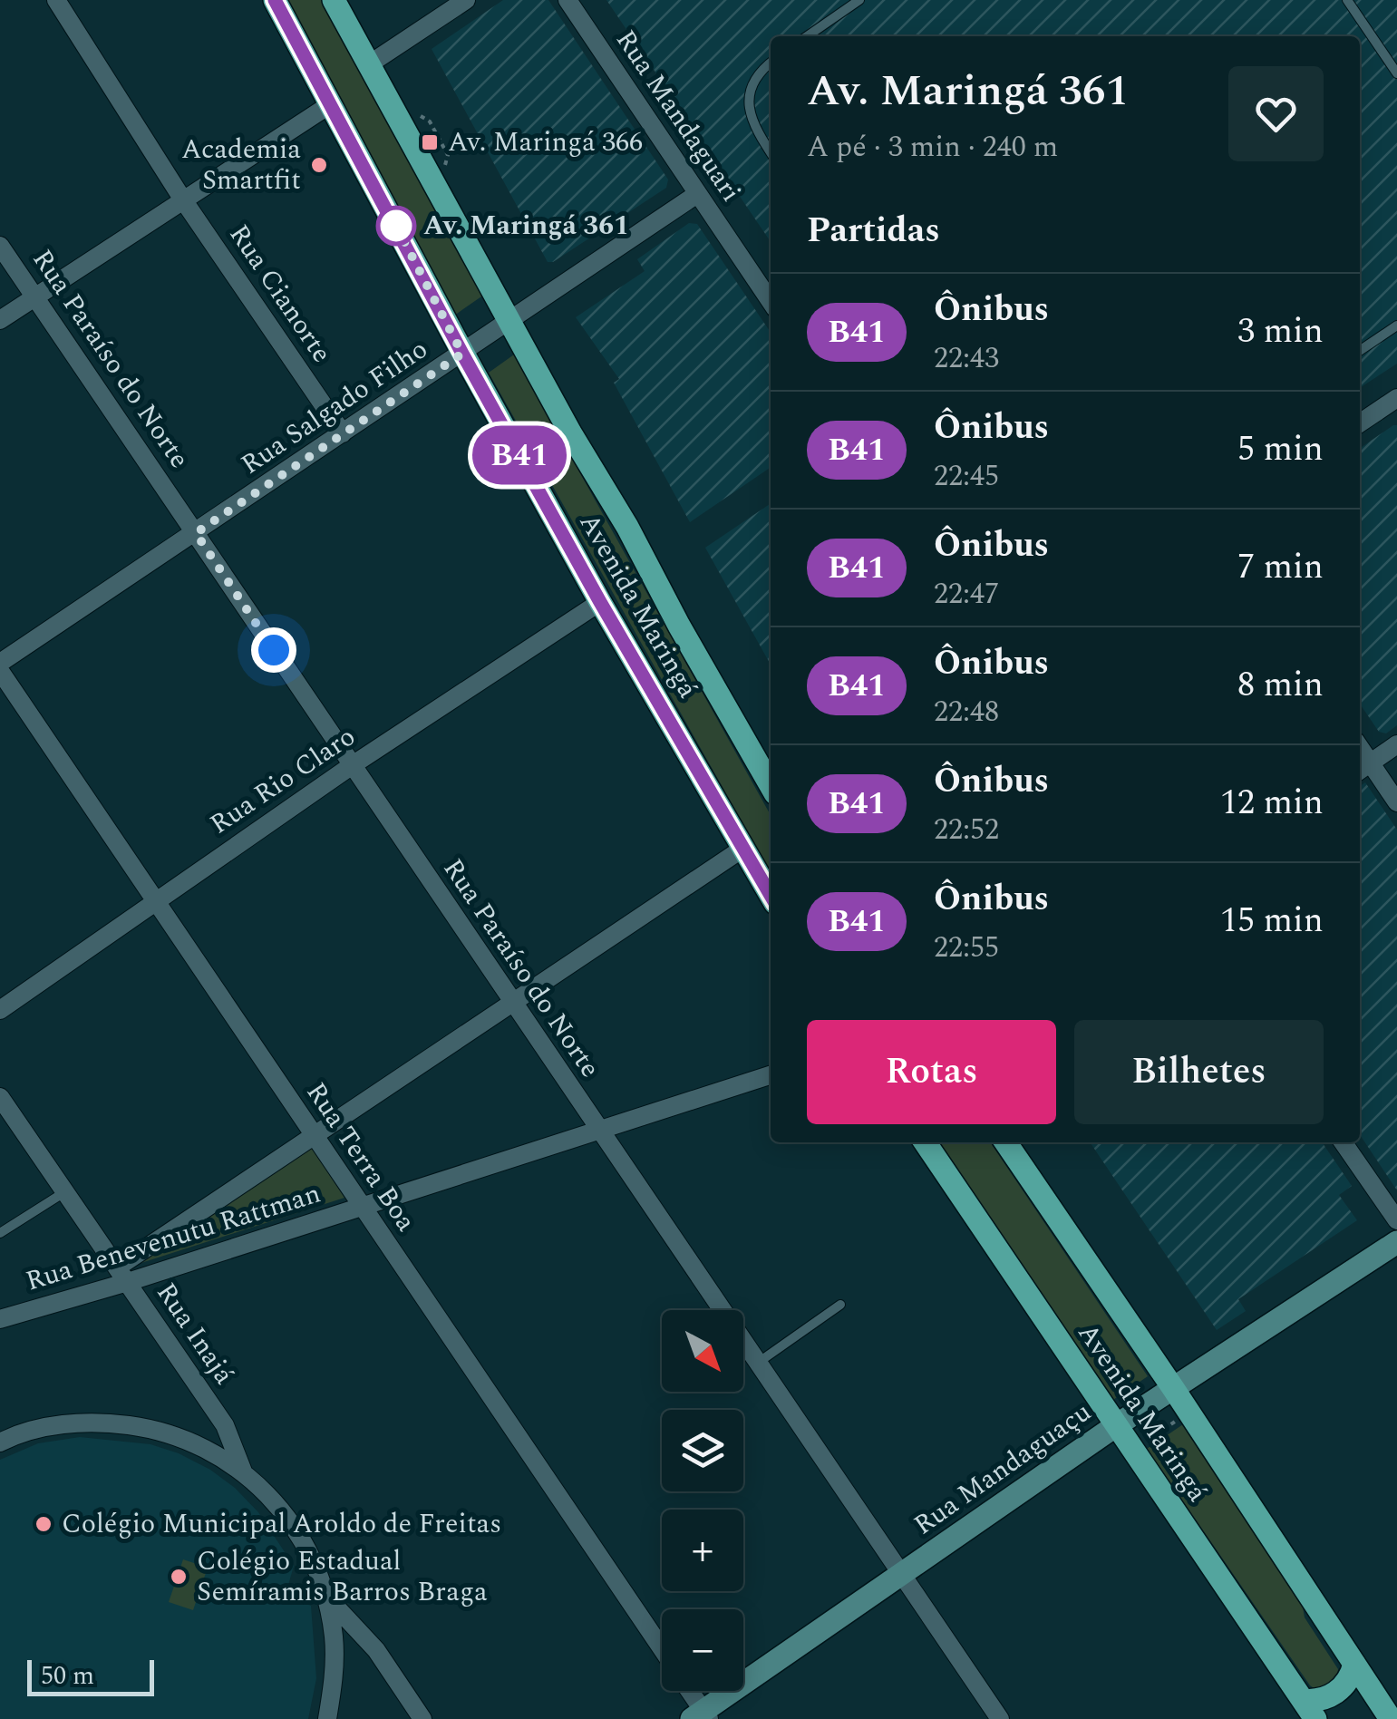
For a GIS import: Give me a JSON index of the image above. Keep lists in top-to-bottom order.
{
  "streets": {
    "main road": ["Avenida Maringá"],
    "street": [
      "Rua Mandaguari",
      "Rua Cianorte",
      "Rua Paraíso do Norte",
      "Rua Salgado Filho",
      "Rua Rio Claro",
      "Rua Terra Boa",
      "Rua Benevenutu Rattman",
      "Rua Inajá",
      "Rua Mandaguaçu"
    ]
  },
  "crossings": [
    ["Rua Mandaguari", "Rua Salgado Filho"],
    ["Rua Cianorte", "Rua Salgado Filho"],
    ["Rua Paraíso do Norte", "Rua Salgado Filho"],
    ["Rua Paraíso do Norte", "Rua Rio Claro"],
    ["Rua Paraíso do Norte", "Rua Benevenutu Rattman"],
    ["Rua Paraíso do Norte", "Rua Mandaguaçu"],
    ["Rua Salgado Filho", "Avenida Maringá"],
    ["Avenida Maringá", "Rua Rio Claro"],
    ["Avenida Maringá", "Rua Mandaguaçu"],
    ["Rua Rio Claro", "Rua Terra Boa"],
    ["Rua Terra Boa", "Rua Benevenutu Rattman"],
    ["Rua Terra Boa", "Rua Mandaguaçu"],
    ["Rua Benevenutu Rattman", "Rua Inajá"]
  ],
  "places": {
    "transit": ["Av. Maringá 366"],
    "other": [
      "Academia Smartfit",
      "Av. Maringá 361",
      "Colégio Municipal Aroldo de Freitas",
      "Colégio Estadual Semíramis Barros Braga"
    ]
  },
  "lines": ["bus line B41"],
  "scale_bar": "50 m",
  "north": "bottom right",
  "page": {
    "on_map": "B41",
    "heading": [
      ["Av. Maringá 361", "A pé · 3 min · 240 m"],
      "Partidas"
    ],
    "list": [
      {
        "mark": "B41",
        "name": "Ônibus",
        "note": "22:43",
        "value": "3 min"
      },
      {
        "mark": "B41",
        "name": "Ônibus",
        "note": "22:45",
        "value": "5 min"
      },
      {
        "mark": "B41",
        "name": "Ônibus",
        "note": "22:47",
        "value": "7 min"
      },
      {
        "mark": "B41",
        "name": "Ônibus",
        "note": "22:48",
        "value": "8 min"
      },
      {
        "mark": "B41",
        "name": "Ônibus",
        "note": "22:52",
        "value": "12 min"
      },
      {
        "mark": "B41",
        "name": "Ônibus",
        "note": "22:55",
        "value": "15 min"
      }
    ],
    "buttons": ["Rotas", "Bilhetes"],
    "map_buttons": ["+", "−"],
    "scale": "50 m"
  }
}
